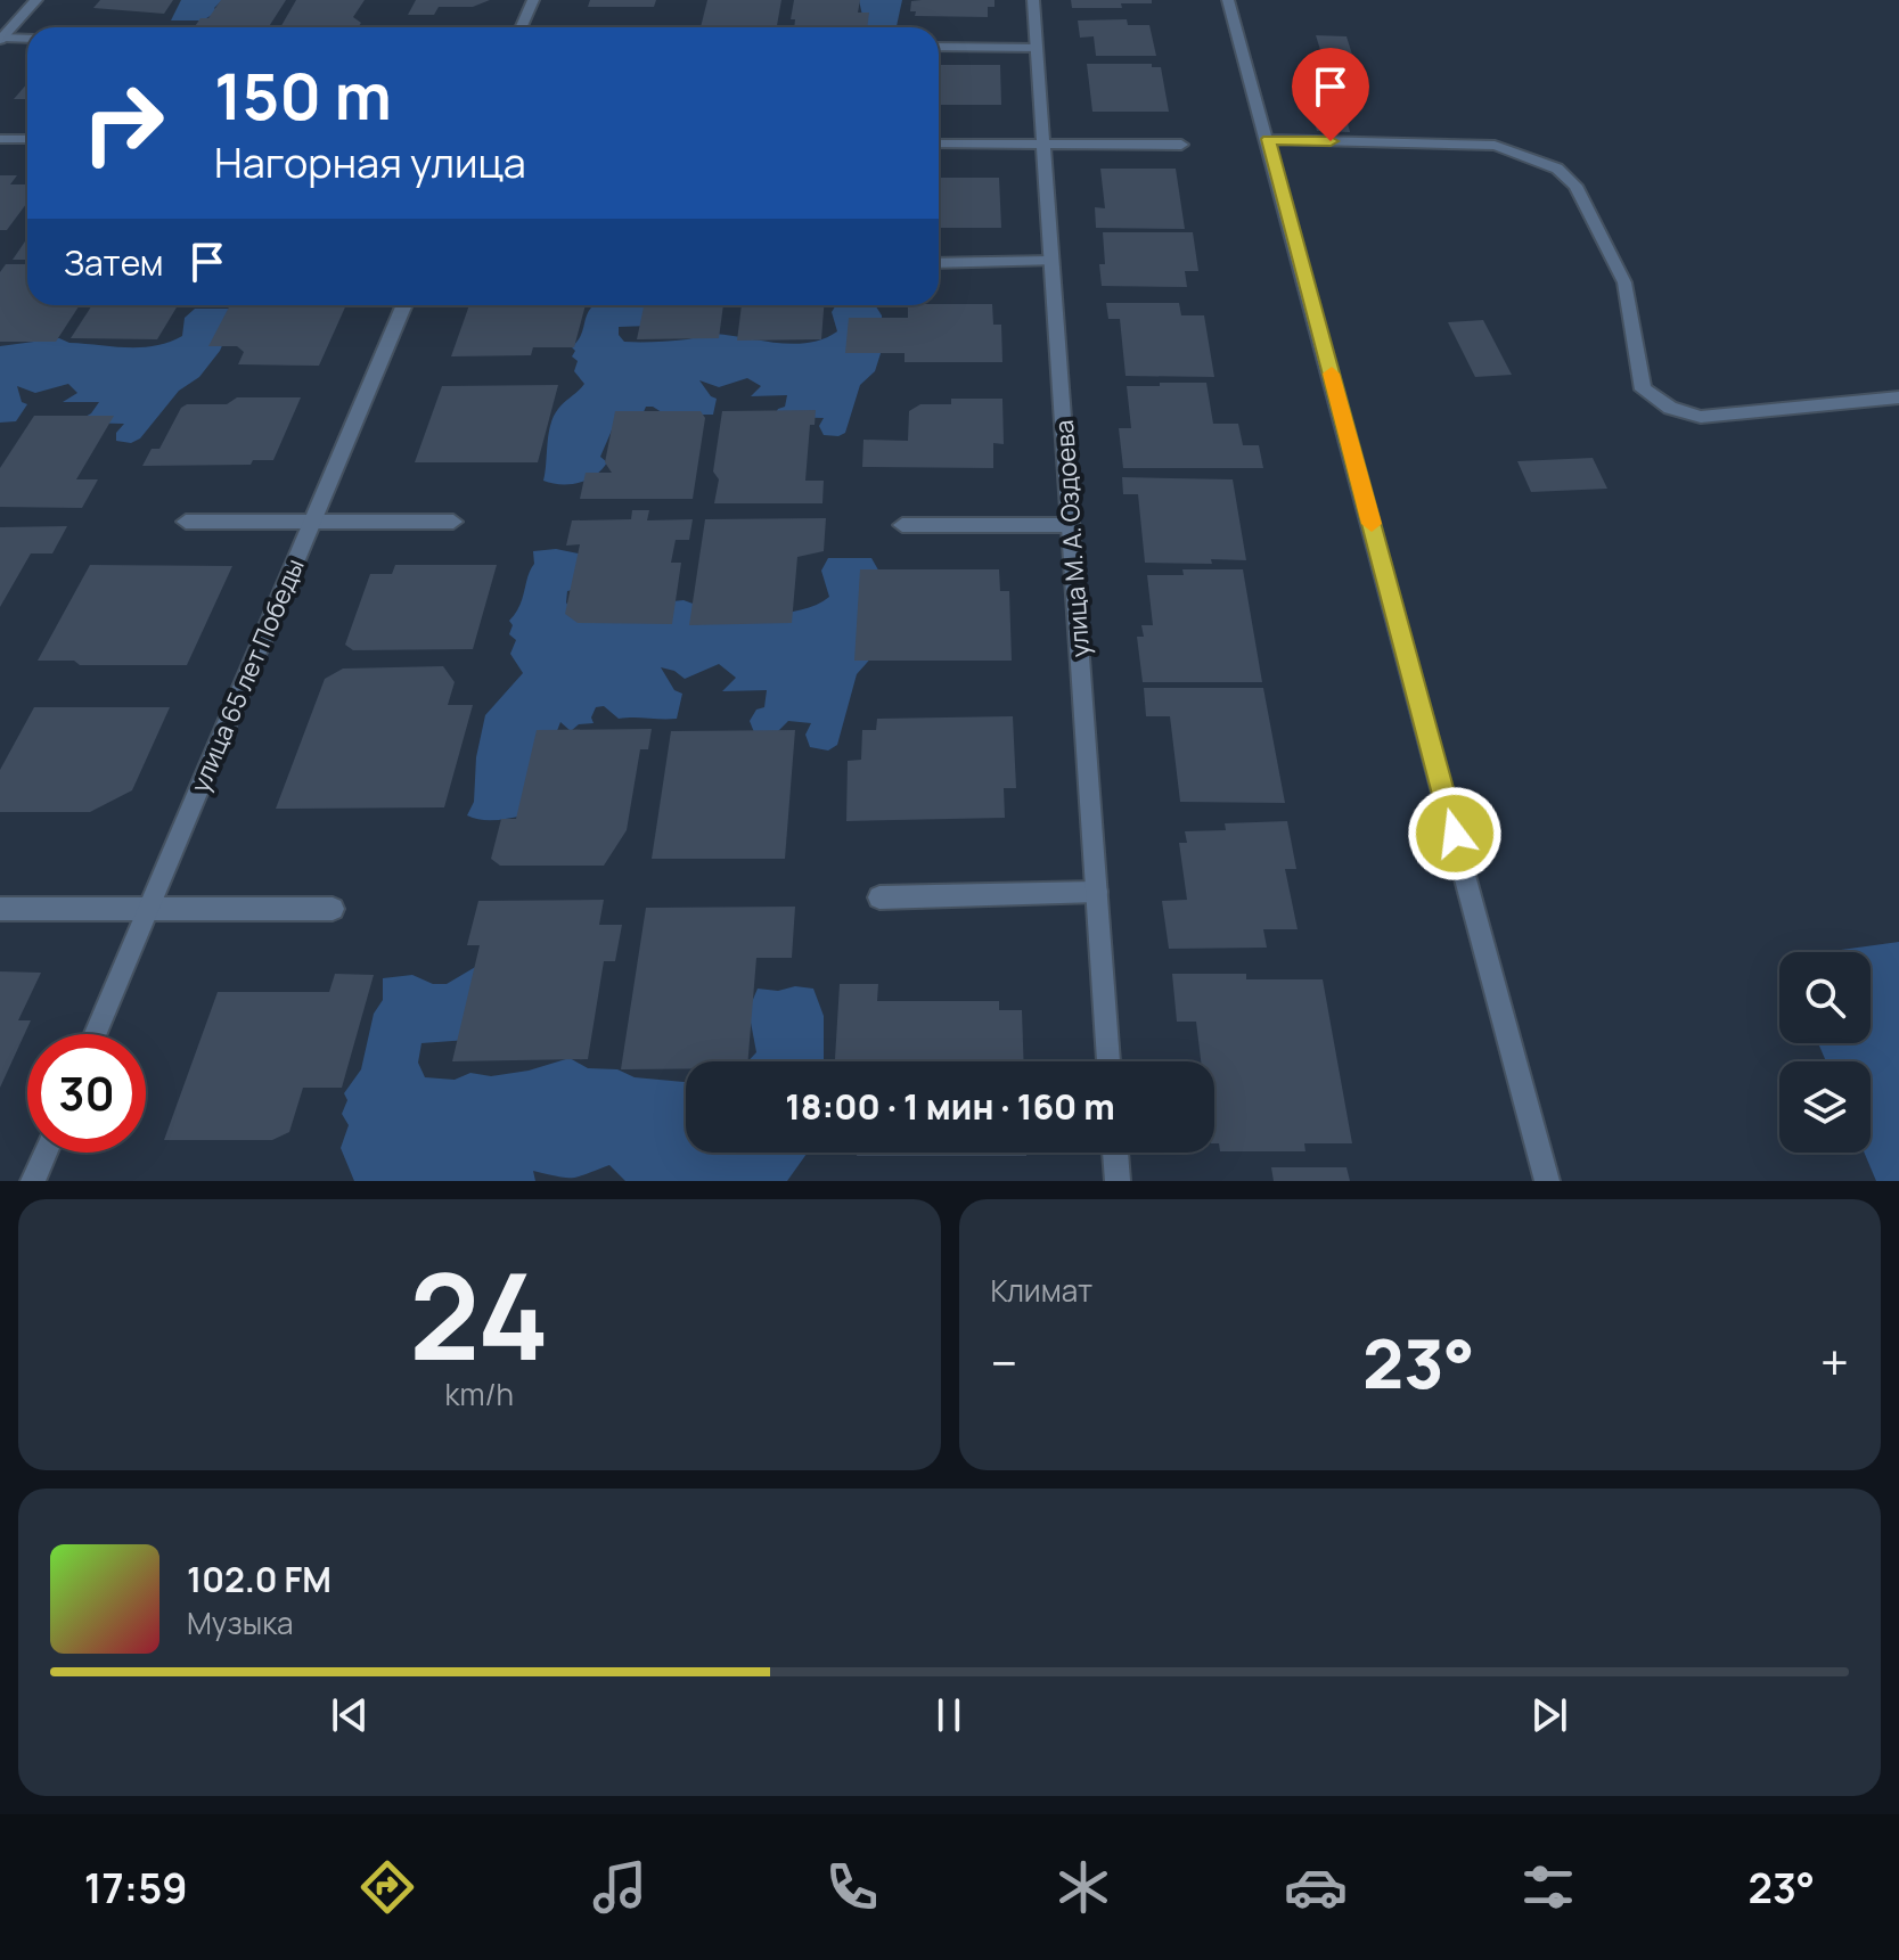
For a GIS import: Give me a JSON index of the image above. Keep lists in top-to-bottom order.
{
  "streets": {
    "street": ["улица М. А. Оздоева", "улица 65 лет Победы"]
  },
  "page": {
    "turn": ["150 m", "Нагорная улица"],
    "then": "Затем",
    "limit": "30",
    "trip": "18:00 · 1 мин · 160 m",
    "tile": [
      ["24", "km/h"],
      "Климат"
    ],
    "heat": ["−", "23°", "+"],
    "song": ["102.0 FM", "Музыка"],
    "tabs": ["17:59", "23°"]
  }
}
